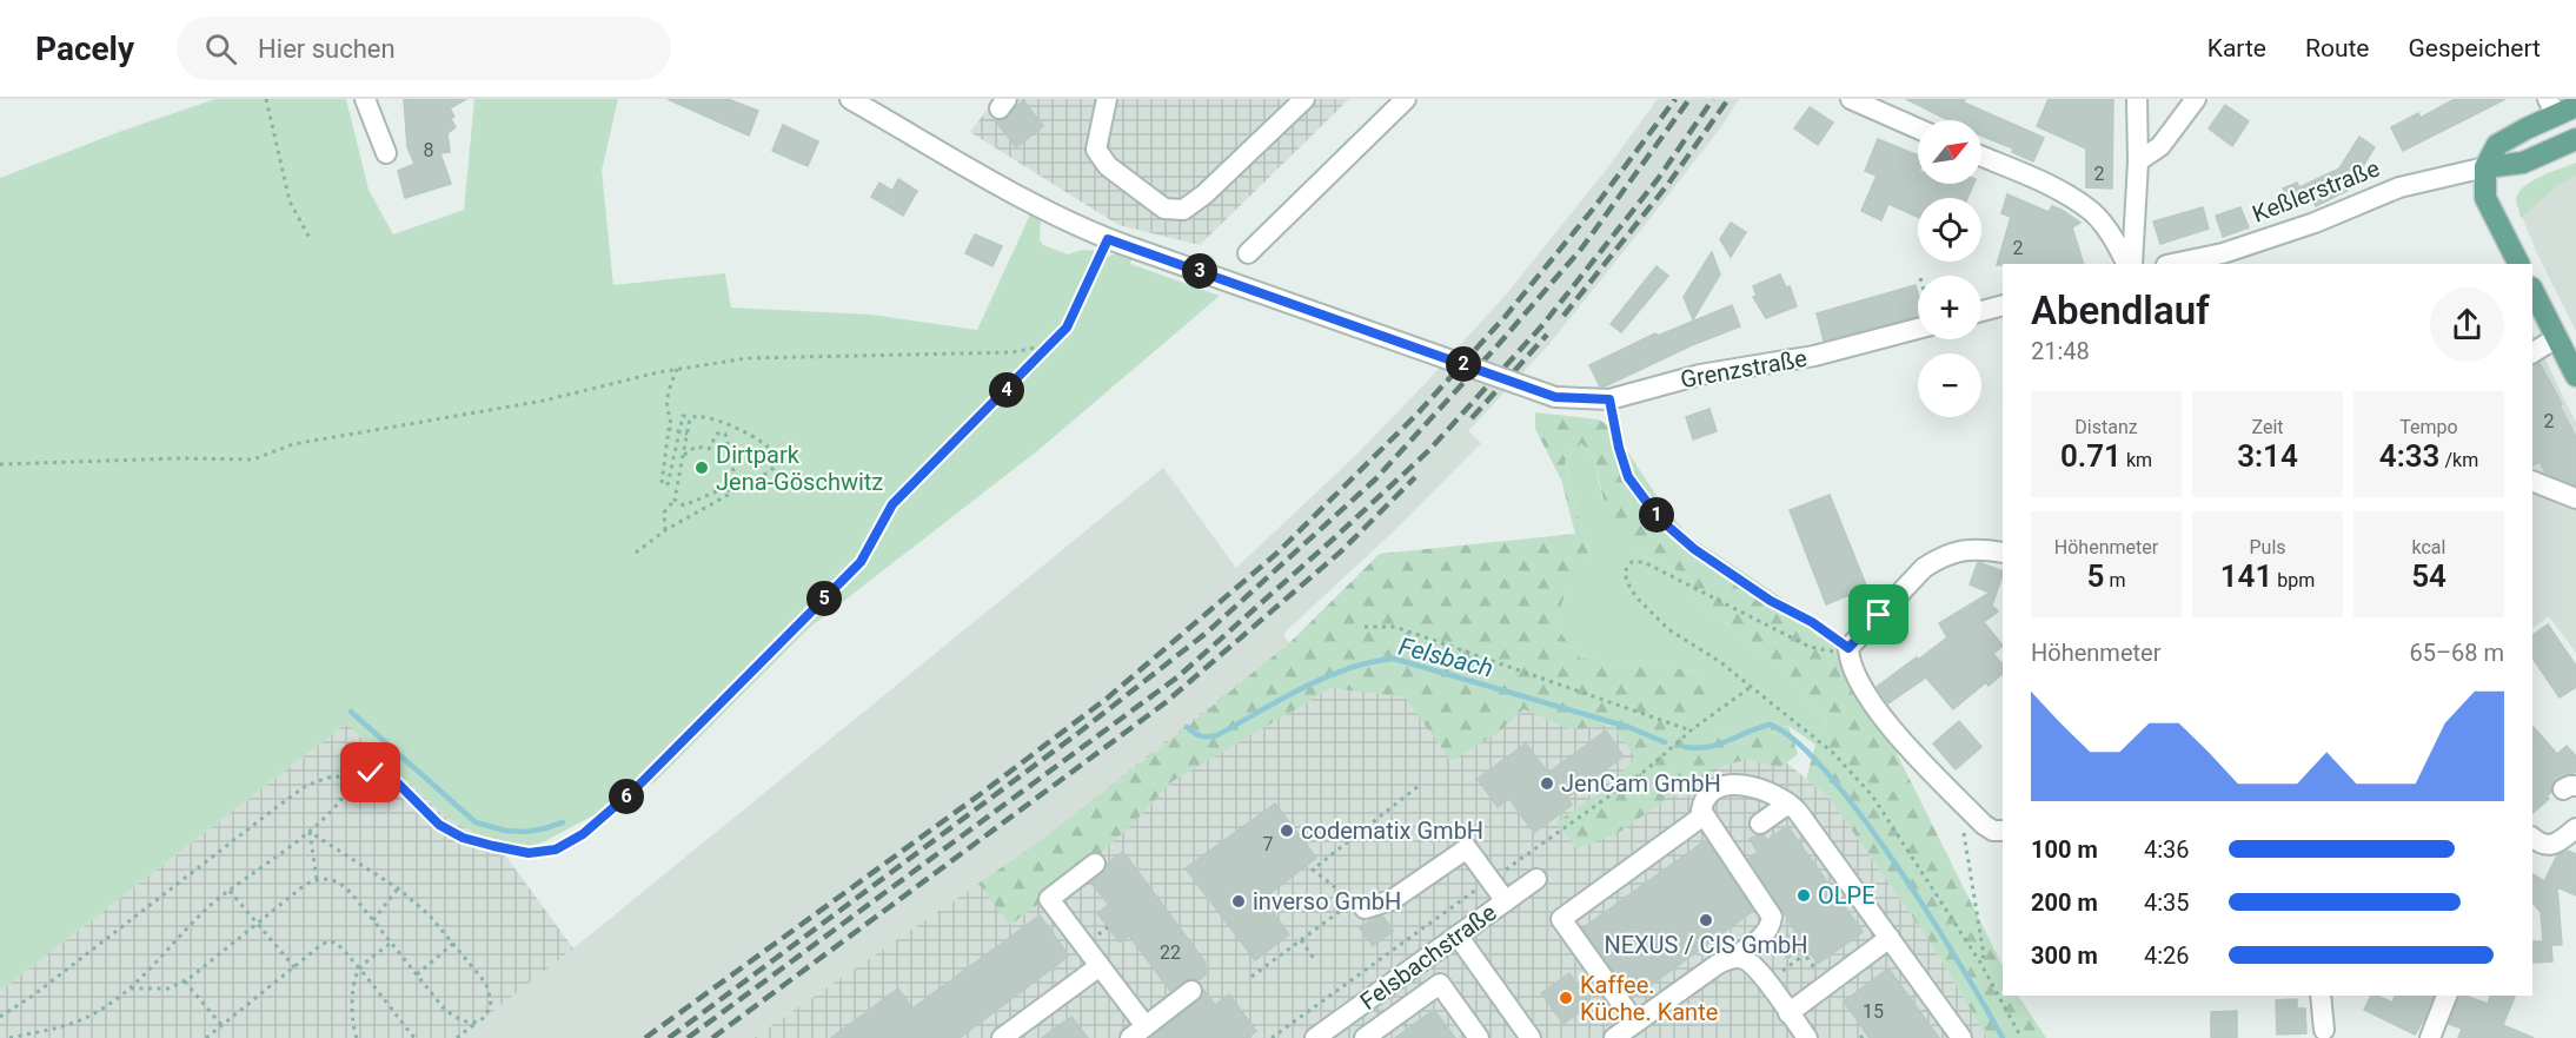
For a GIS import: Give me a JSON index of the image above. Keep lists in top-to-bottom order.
{
  "streets": {
    "main road": ["Keßlerstraße"],
    "street": ["Grenzstraße", "Felsbachstraße"]
  },
  "water": ["Felsbach"],
  "places": [
    "Dirtpark Jena-Göschwitz",
    "JenCam GmbH",
    "codematix GmbH",
    "OLPE",
    "inverso GmbH",
    "NEXUS / CIS GmbH",
    "Kaffee. Küche. Kante"
  ],
  "house_numbers": [
    "8",
    "2",
    "2",
    "2",
    "7",
    "22",
    "15"
  ],
  "north": "top right",
  "page": {
    "header": "Pacely",
    "search": "Hier suchen",
    "nav": ["Karte", "Route", "Gespeichert"],
    "map_buttons": ["+", "−"],
    "pins": [
      "3",
      "2",
      "4",
      "1",
      "5",
      "6"
    ],
    "heading": ["Abendlauf", "21:48"],
    "stats": [
      ["Distanz", "0.71 km"],
      ["Zeit", "3:14"],
      ["Tempo", "4:33 /km"],
      ["Höhenmeter", "5 m"],
      ["Puls", "141 bpm"],
      ["kcal", "54"]
    ],
    "chart": ["Höhenmeter", "65–68 m"],
    "list": [
      {
        "name": "100 m",
        "note": "4:36"
      },
      {
        "name": "200 m",
        "note": "4:35"
      },
      {
        "name": "300 m",
        "note": "4:26"
      }
    ]
  }
}
